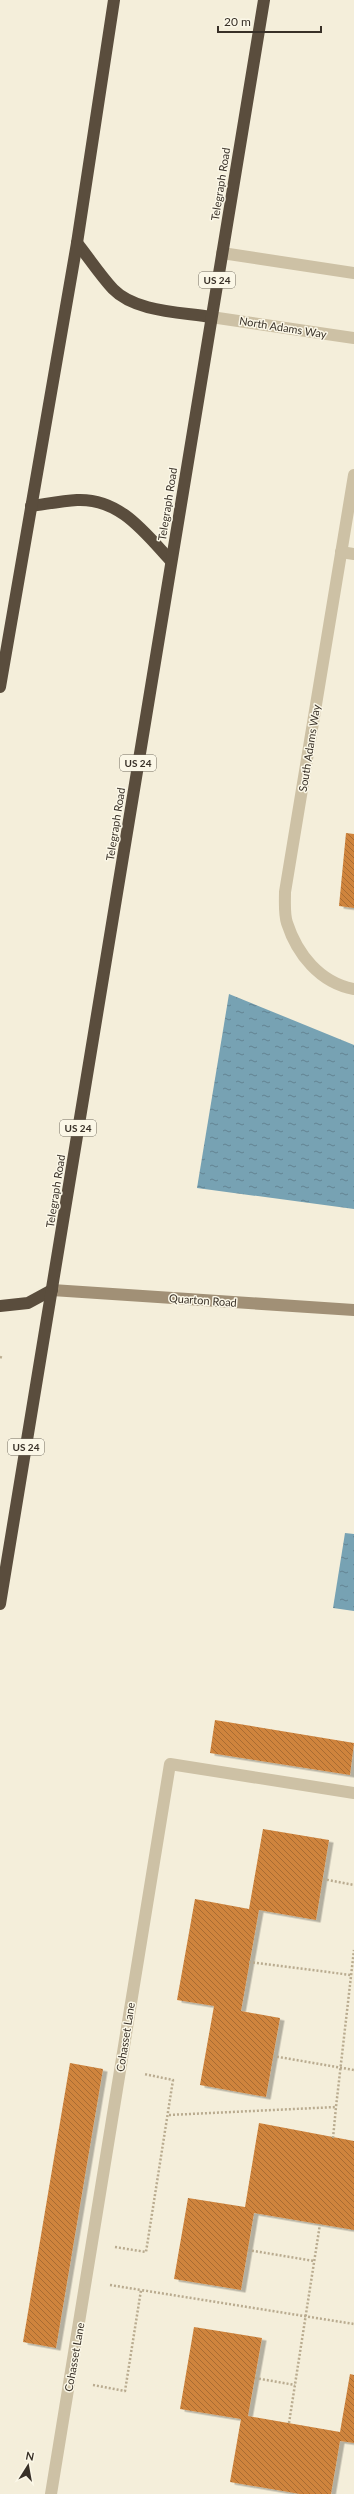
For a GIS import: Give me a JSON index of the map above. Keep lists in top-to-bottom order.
{
  "streets": {
    "highway": ["Telegraph Road", "US 24"],
    "street": [
      "North Adams Way",
      "South Adams Way",
      "Quarton Road",
      "Cohasset Lane"
    ]
  },
  "crossings": [
    ["Telegraph Road", "North Adams Way"],
    ["Telegraph Road", "Quarton Road"]
  ],
  "scale_bar": "20 m",
  "north": "top"
}
